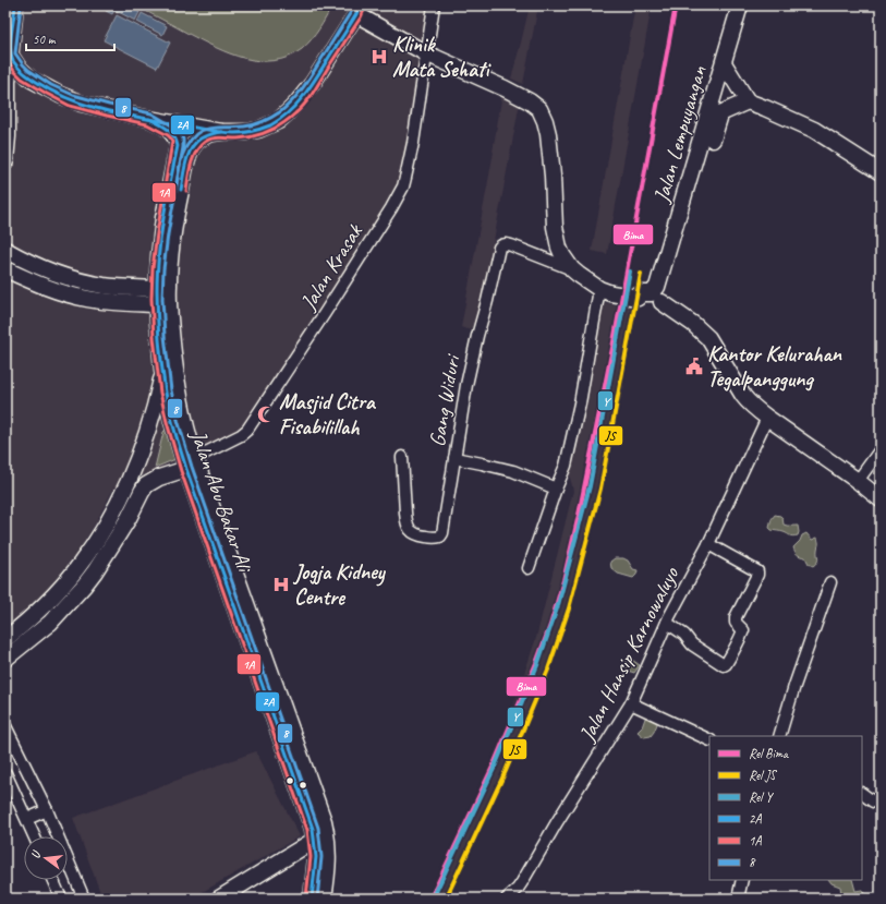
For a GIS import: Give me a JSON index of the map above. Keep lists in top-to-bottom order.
{
  "streets": {
    "street": [
      "Jalan Lempuyangan",
      "Jalan Krasak",
      "Gang Widuri",
      "Jalan Abu Bakar Ali",
      "Jalan Hansip Karnowaluyo"
    ]
  },
  "crossings": [
    ["Jalan Krasak", "Jalan Abu Bakar Ali"]
  ],
  "places": {
    "hospital": ["Klinik Mata Sehati", "Jogja Kidney Centre"],
    "public building": ["Kantor Kelurahan Tegalpanggung"],
    "mosque": ["Masjid Citra Fisabilillah"]
  },
  "lines": [
    "rail line Bima",
    "transit line 2A",
    "transit line 1A",
    "transit line 8",
    "rail line Y",
    "rail line JS"
  ],
  "legend": [
    "Rel Bima",
    "Rel JS",
    "Rel Y",
    "2A",
    "1A",
    "8"
  ],
  "scale_bar": "50 m",
  "north": "left"
}
